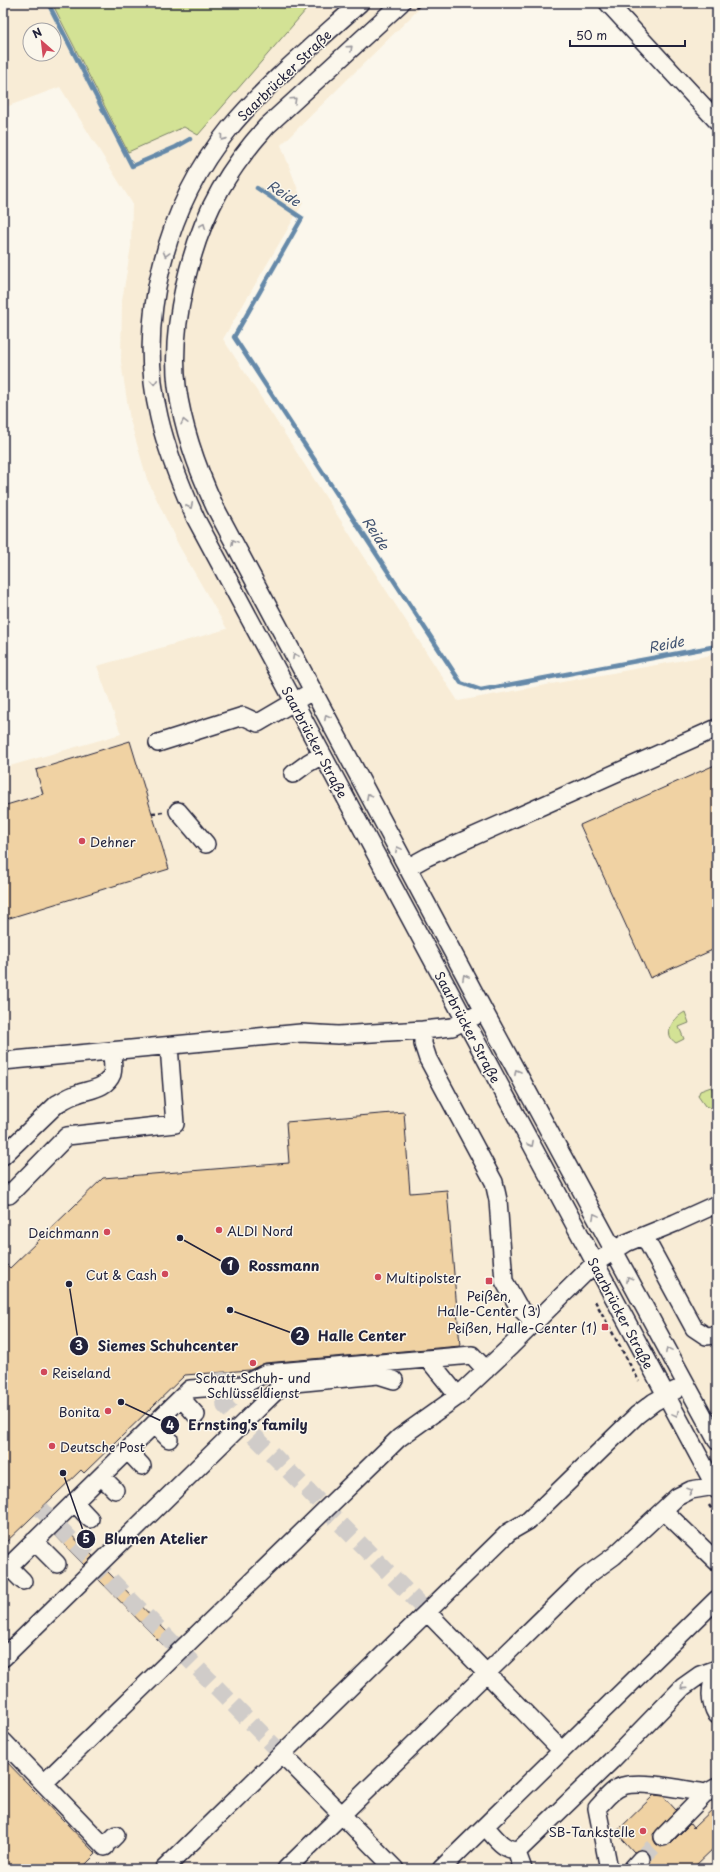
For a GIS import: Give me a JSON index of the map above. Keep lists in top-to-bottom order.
{
  "streets": {
    "street": ["Saarbrücker Straße"]
  },
  "water": ["Reide"],
  "places": {
    "other": [
      "Dehner",
      "ALDI Nord",
      "Deichmann",
      "Rossmann",
      "Cut & Cash",
      "Multipolster",
      "Siemes Schuhcenter",
      "Halle Center",
      "Schatt Schuh- und Schlüsseldienst",
      "Reiseland",
      "Ernsting's family",
      "Bonita",
      "Deutsche Post",
      "Blumen Atelier",
      "SB-Tankstelle"
    ],
    "transit": ["Peißen, Halle-Center (3)", "Peißen, Halle-Center (1)"]
  },
  "scale_bar": "50 m",
  "north": "top left"
}
